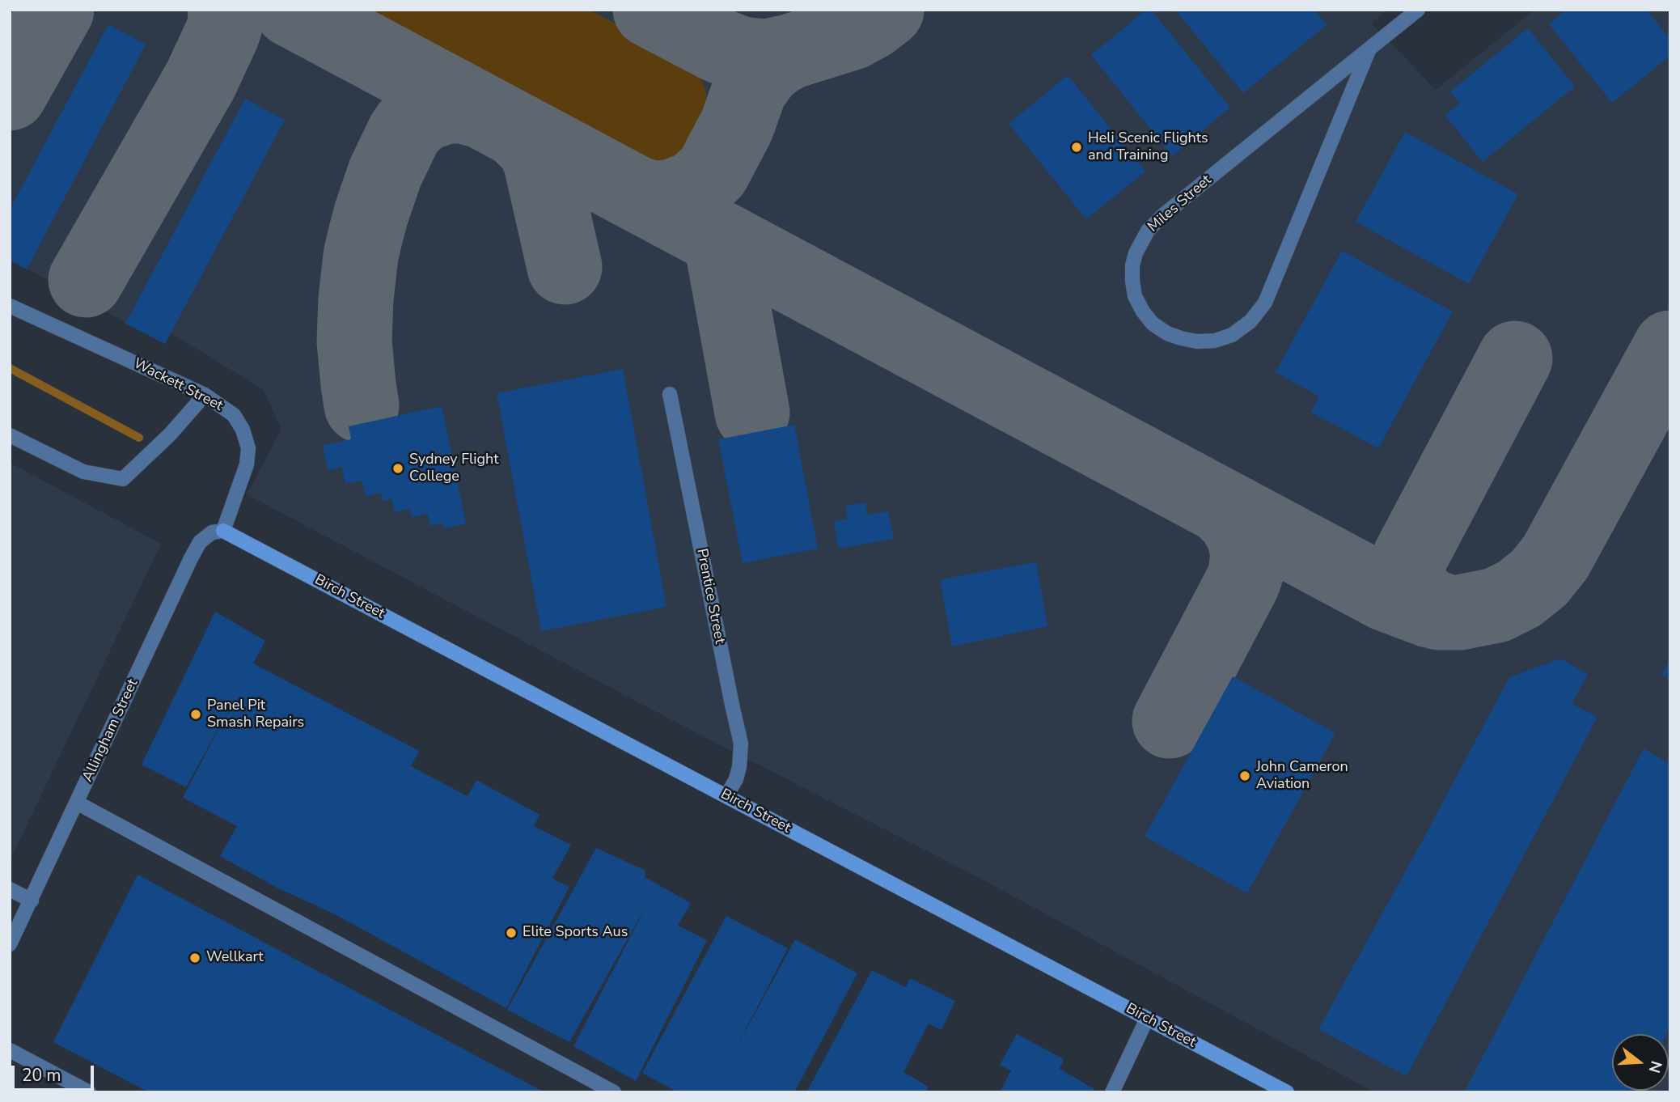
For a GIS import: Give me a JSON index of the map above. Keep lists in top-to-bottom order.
{
  "streets": {
    "street": [
      "Miles Street",
      "Wackett Street",
      "Prentice Street",
      "Birch Street",
      "Allingham Street"
    ]
  },
  "crossings": [
    ["Wackett Street", "Birch Street"],
    ["Wackett Street", "Allingham Street"],
    ["Prentice Street", "Birch Street"],
    ["Birch Street", "Allingham Street"]
  ],
  "places": [
    "Heli Scenic Flights and Training",
    "Sydney Flight College",
    "Panel Pit Smash Repairs",
    "John Cameron Aviation",
    "Elite Sports Aus",
    "Wellkart"
  ],
  "scale_bar": "20 m",
  "north": "right"
}
